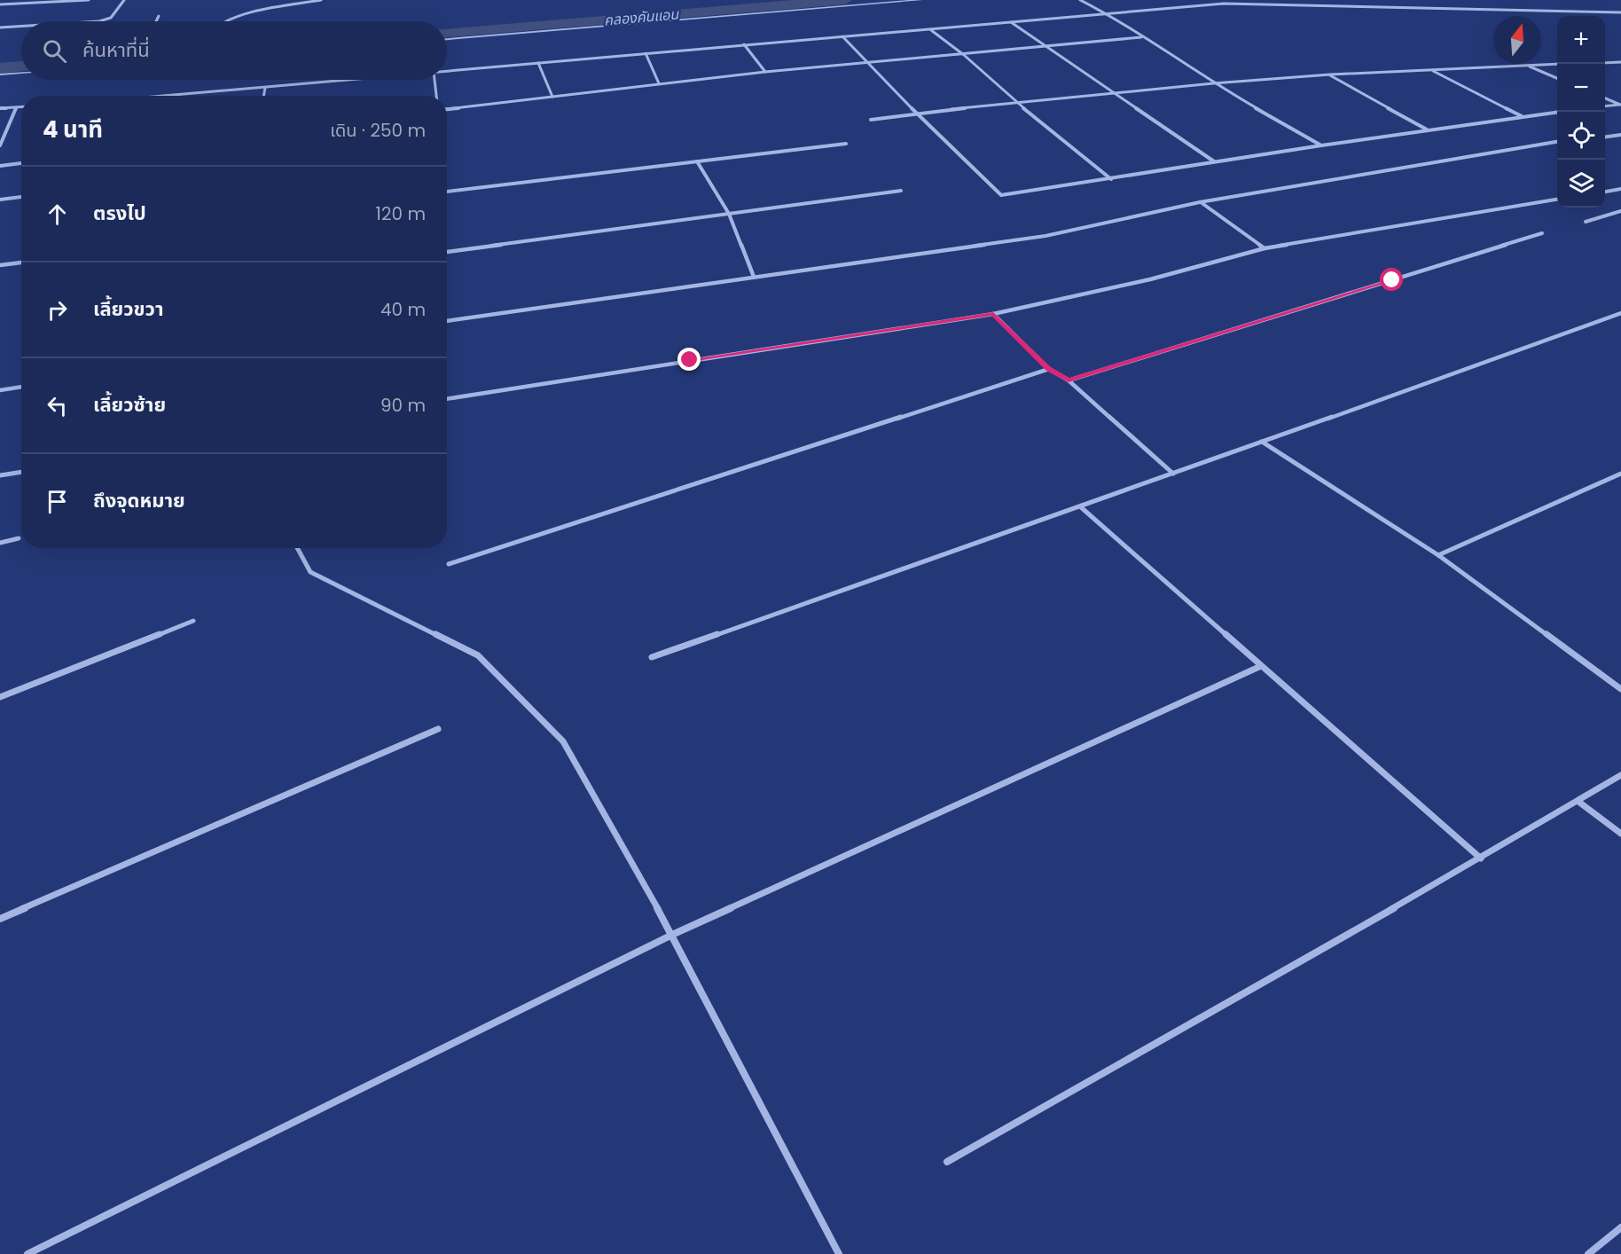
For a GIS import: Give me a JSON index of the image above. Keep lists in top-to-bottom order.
{
  "water": ["คลองคันแอน"],
  "north": "top",
  "page": {
    "map_buttons": ["+", "−"],
    "search": "ค้นหาที่นี่",
    "heading": ["4 นาที", "เดิน · 250 m"],
    "list": [
      ["ตรงไป", "120 m"],
      ["เลี้ยวขวา", "40 m"],
      ["เลี้ยวซ้าย", "90 m"],
      "ถึงจุดหมาย"
    ]
  }
}
